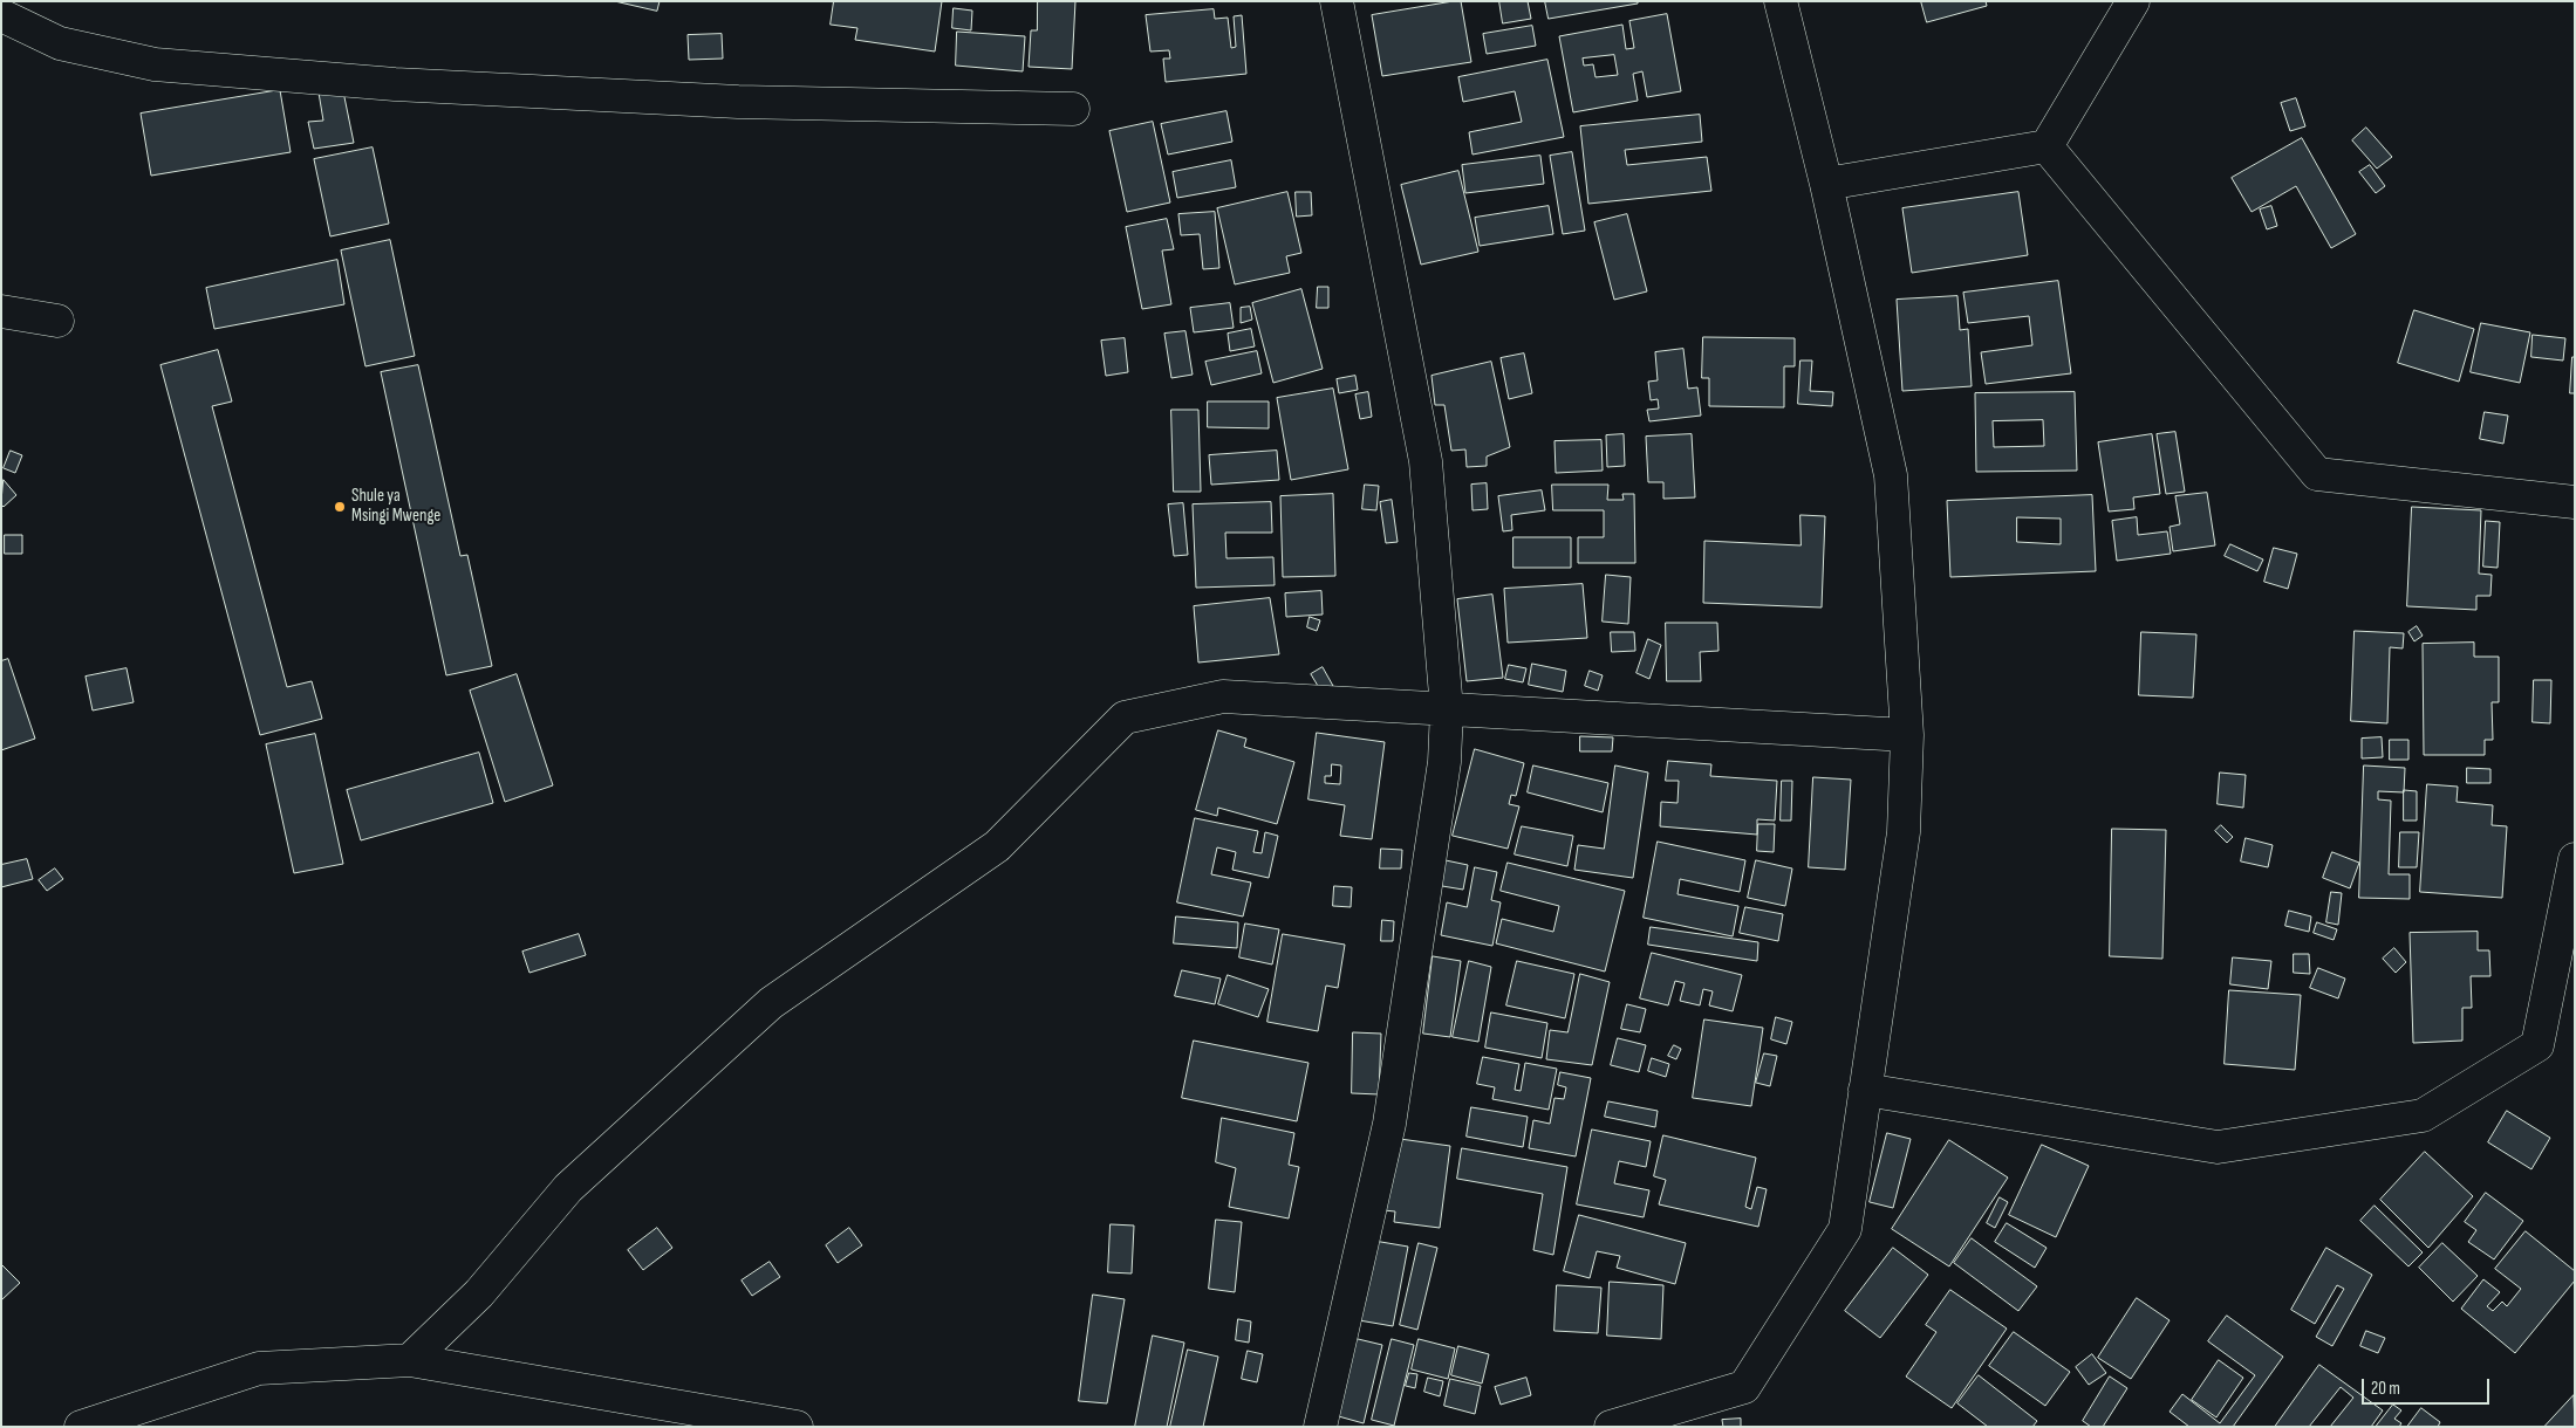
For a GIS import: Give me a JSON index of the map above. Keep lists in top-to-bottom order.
{
  "places": ["Shule ya Msingi Mwenge"],
  "scale_bar": "20 m"
}
